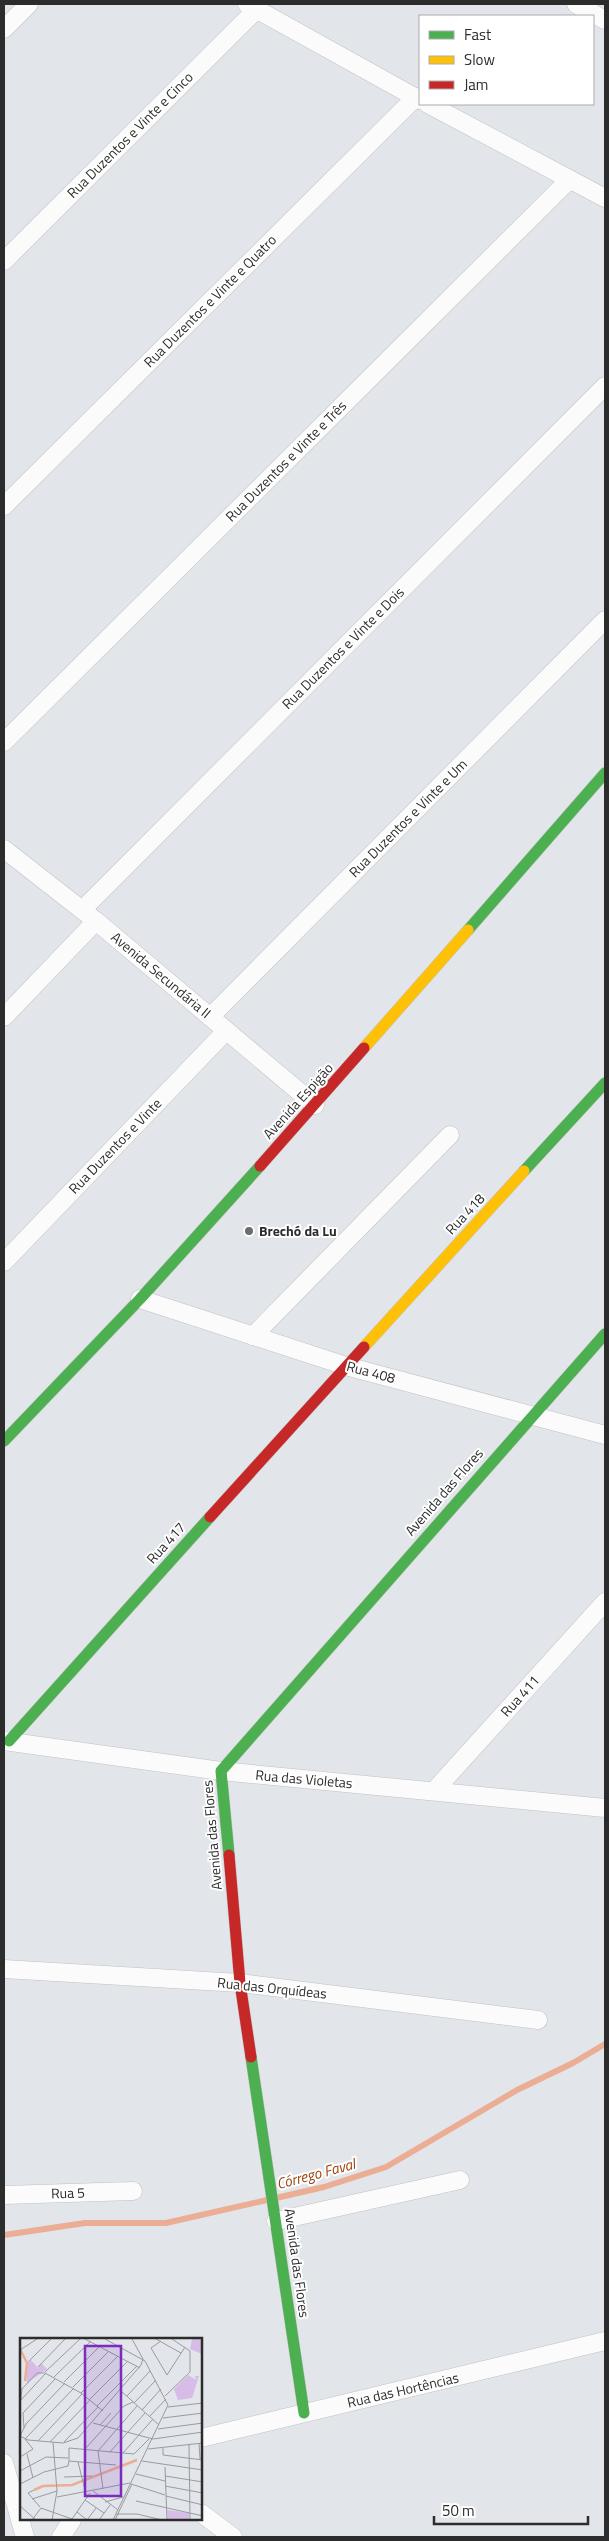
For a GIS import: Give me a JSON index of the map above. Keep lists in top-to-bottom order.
{
  "streets": {
    "street": [
      "Rua Duzentos e Vinte e Cinco",
      "Rua Duzentos e Vinte e Quatro",
      "Rua Duzentos e Vinte e Três",
      "Rua Duzentos e Vinte e Dois",
      "Rua Duzentos e Vinte e Um",
      "Avenida Secundária II",
      "Avenida Espigão",
      "Rua Duzentos e Vinte",
      "Rua 418",
      "Rua 408",
      "Avenida das Flores",
      "Rua 417",
      "Rua 411",
      "Rua das Violetas",
      "Rua das Orquídeas",
      "Rua 5",
      "Rua das Hortências"
    ]
  },
  "crossings": [
    ["Rua Duzentos e Vinte e Dois", "Avenida Secundária II"],
    ["Rua Duzentos e Vinte e Um", "Avenida Secundária II"],
    ["Avenida Secundária II", "Avenida Espigão"],
    ["Avenida Secundária II", "Rua Duzentos e Vinte"],
    ["Avenida Espigão", "Rua 408"],
    ["Rua 418", "Rua 408"],
    ["Rua 418", "Rua 417"],
    ["Rua 408", "Avenida das Flores"],
    ["Rua 408", "Rua 417"],
    ["Avenida das Flores", "Rua das Violetas"],
    ["Avenida das Flores", "Rua das Orquídeas"],
    ["Avenida das Flores", "Rua das Hortências"],
    ["Rua 417", "Rua das Violetas"],
    ["Rua 411", "Rua das Violetas"]
  ],
  "water": ["Córrego Faval"],
  "places": ["Brechó da Lu"],
  "legend": ["Fast", "Slow", "Jam"],
  "scale_bar": "50 m"
}
